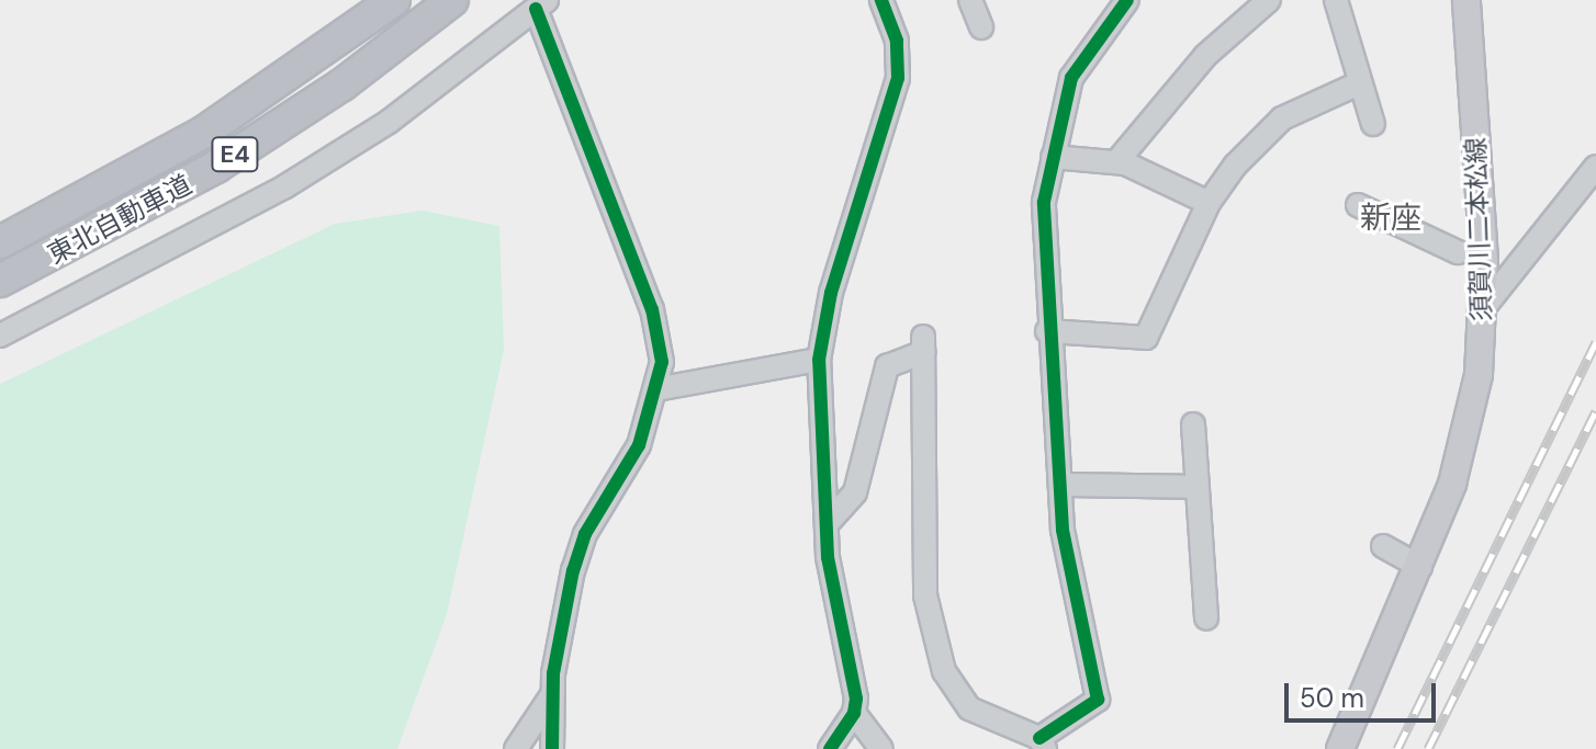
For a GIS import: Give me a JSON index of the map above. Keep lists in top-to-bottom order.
{
  "streets": {
    "highway": ["E4", "東北自動車道"],
    "main road": ["須賀川二本松線"]
  },
  "districts": ["新座"],
  "scale_bar": "50 m"
}
